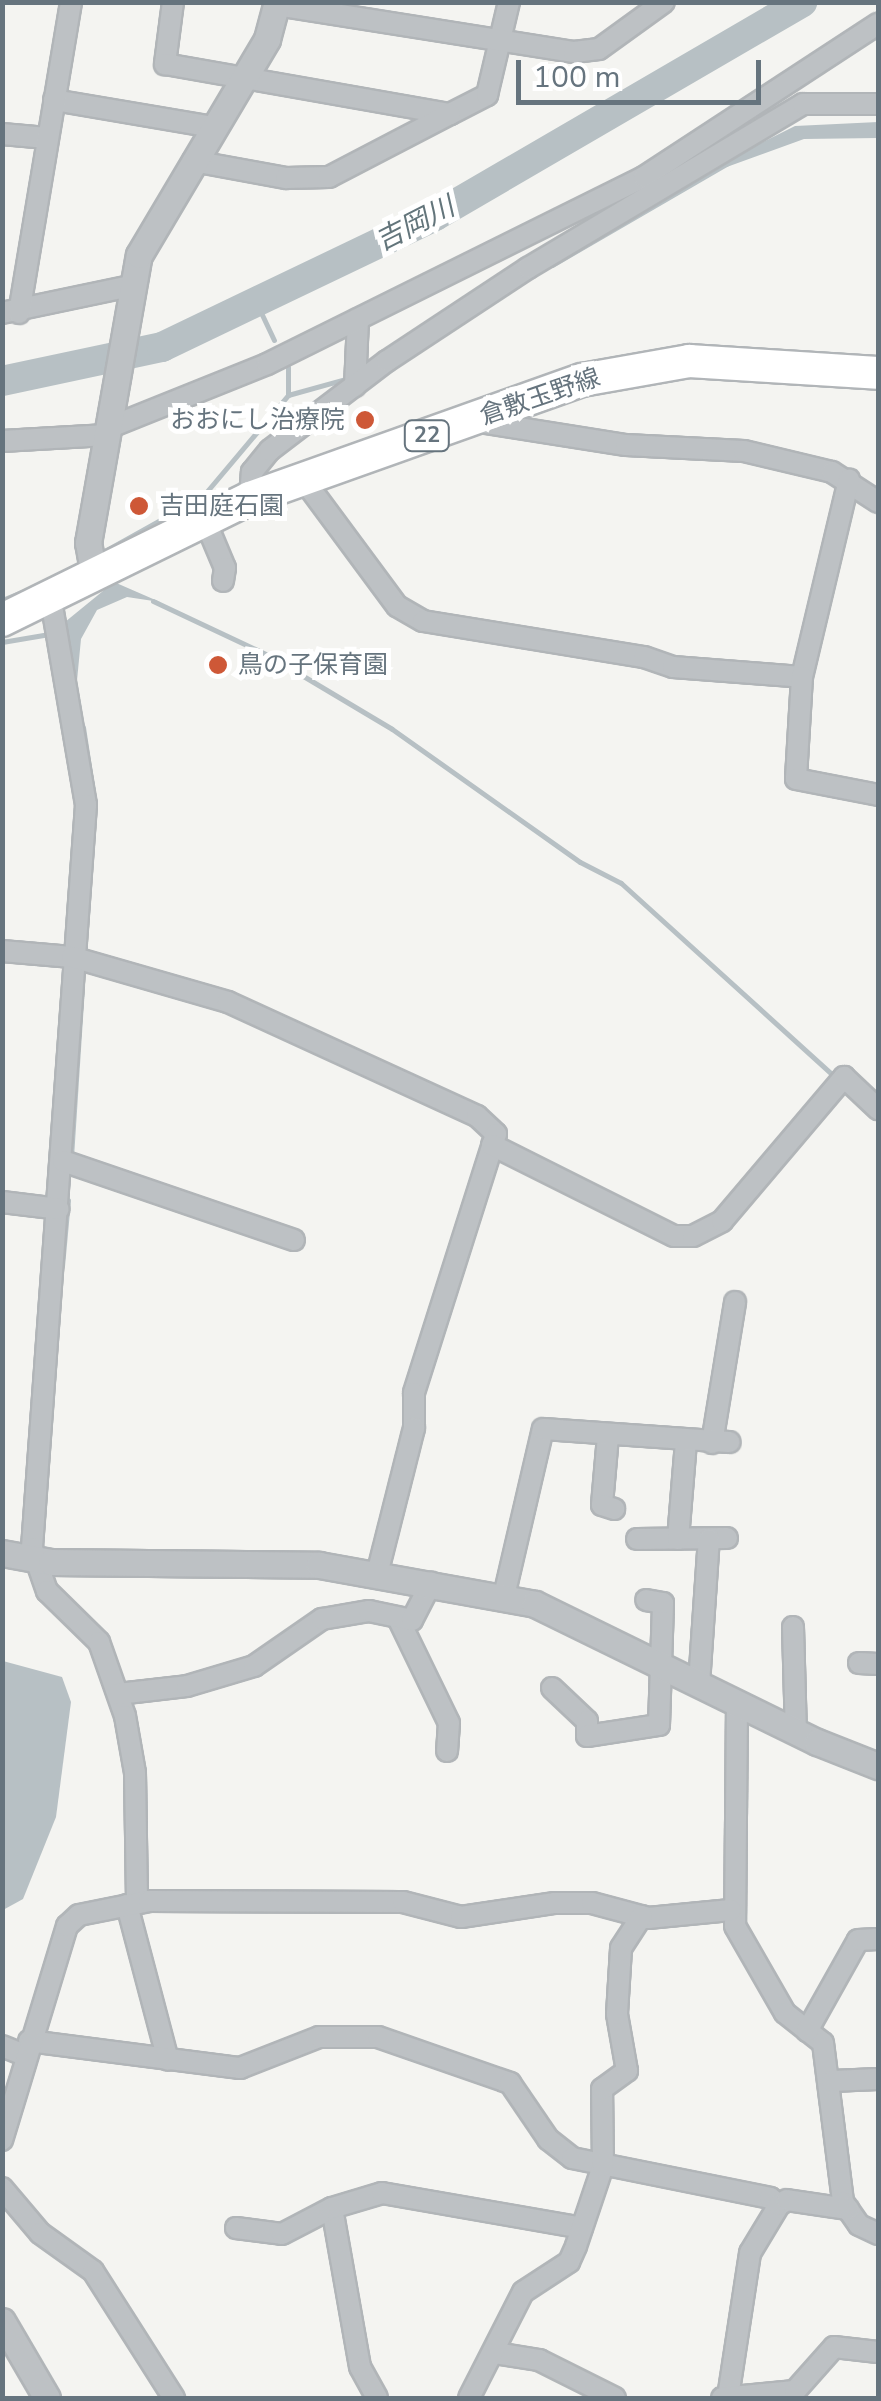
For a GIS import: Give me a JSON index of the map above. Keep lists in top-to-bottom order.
{
  "streets": {
    "main road": ["倉敷玉野線", "22"]
  },
  "water": ["吉岡川"],
  "places": ["おおにし治療院", "吉田庭石園", "鳥の子保育園"],
  "scale_bar": "100 m"
}
